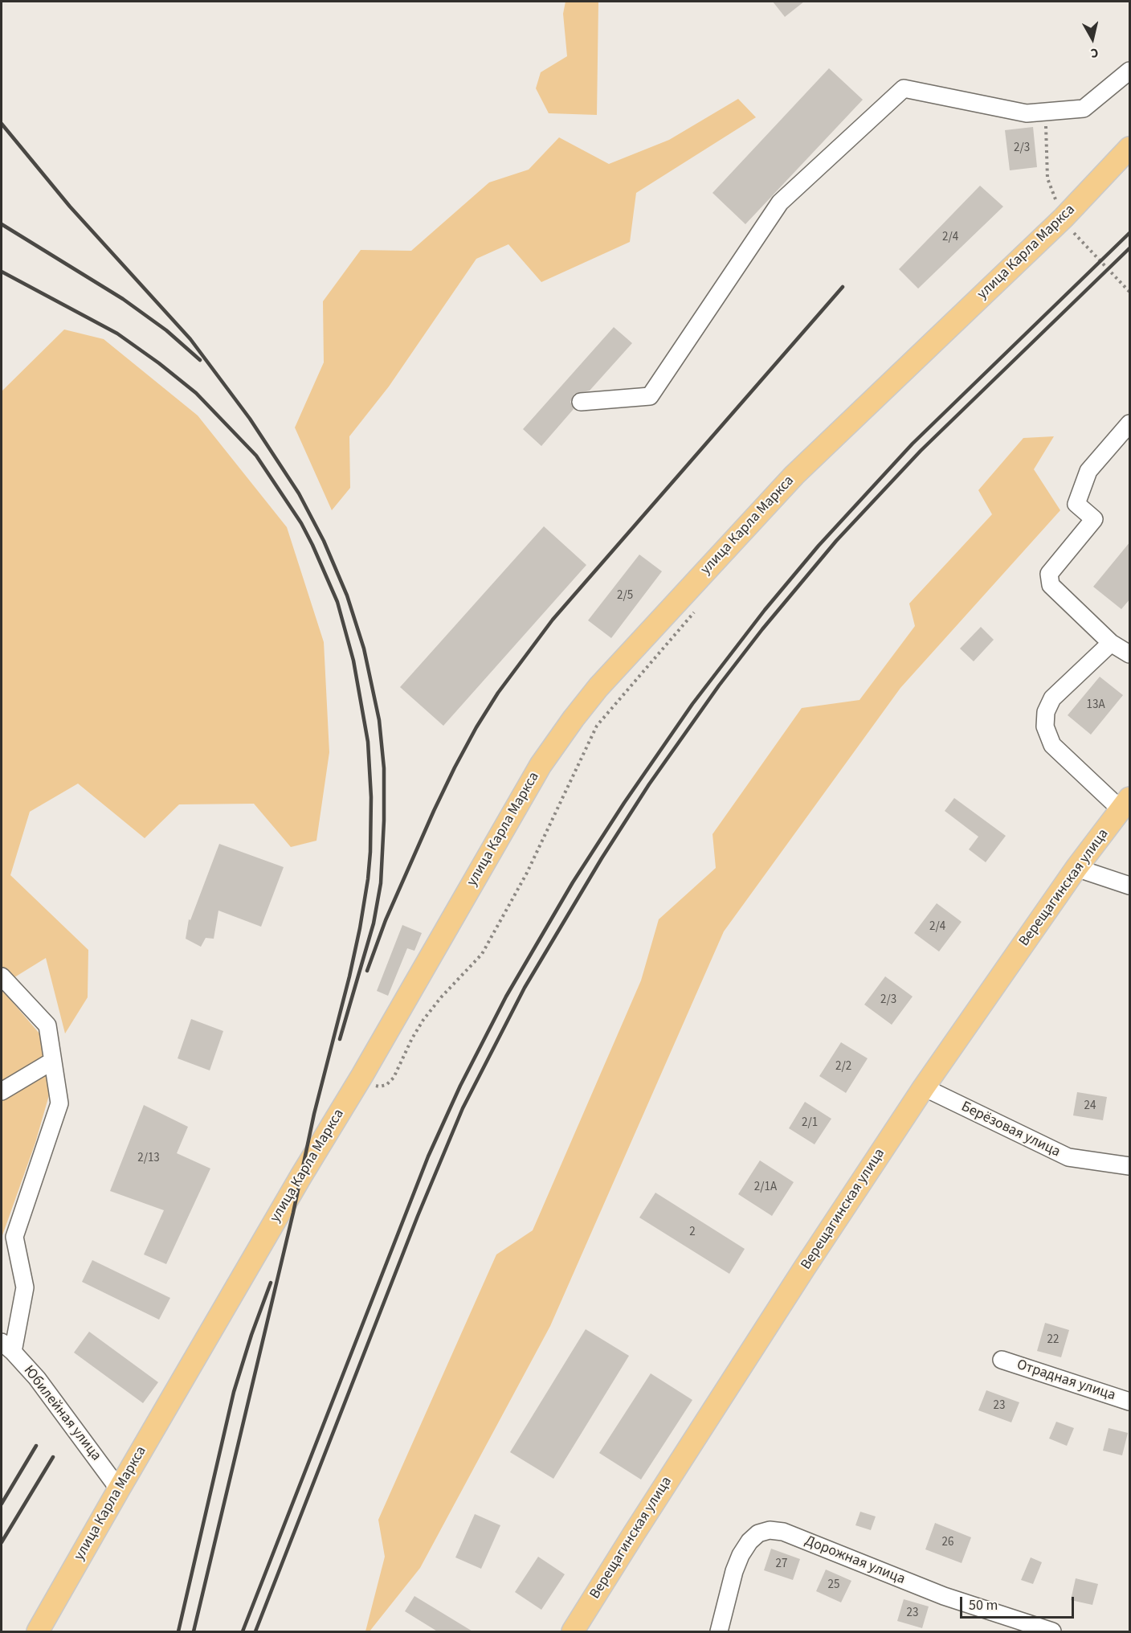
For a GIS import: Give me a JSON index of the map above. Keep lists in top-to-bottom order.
{
  "streets": {
    "main road": ["улица Карла Маркса", "Верещагинская улица"],
    "street": [
      "Берёзовая улица",
      "Отрадная улица",
      "Юбилейная улица",
      "Дорожная улица"
    ]
  },
  "crossings": [
    ["улица Карла Маркса", "Юбилейная улица"],
    ["Верещагинская улица", "Берёзовая улица"]
  ],
  "house_numbers": [
    "2/3",
    "2/4",
    "2/5",
    "13А",
    "2/4",
    "2/3",
    "2/2",
    "24",
    "2/1",
    "2/13",
    "2/1А",
    "2",
    "22",
    "23",
    "26",
    "27",
    "25",
    "23"
  ],
  "scale_bar": "50 m",
  "north": "bottom"
}
